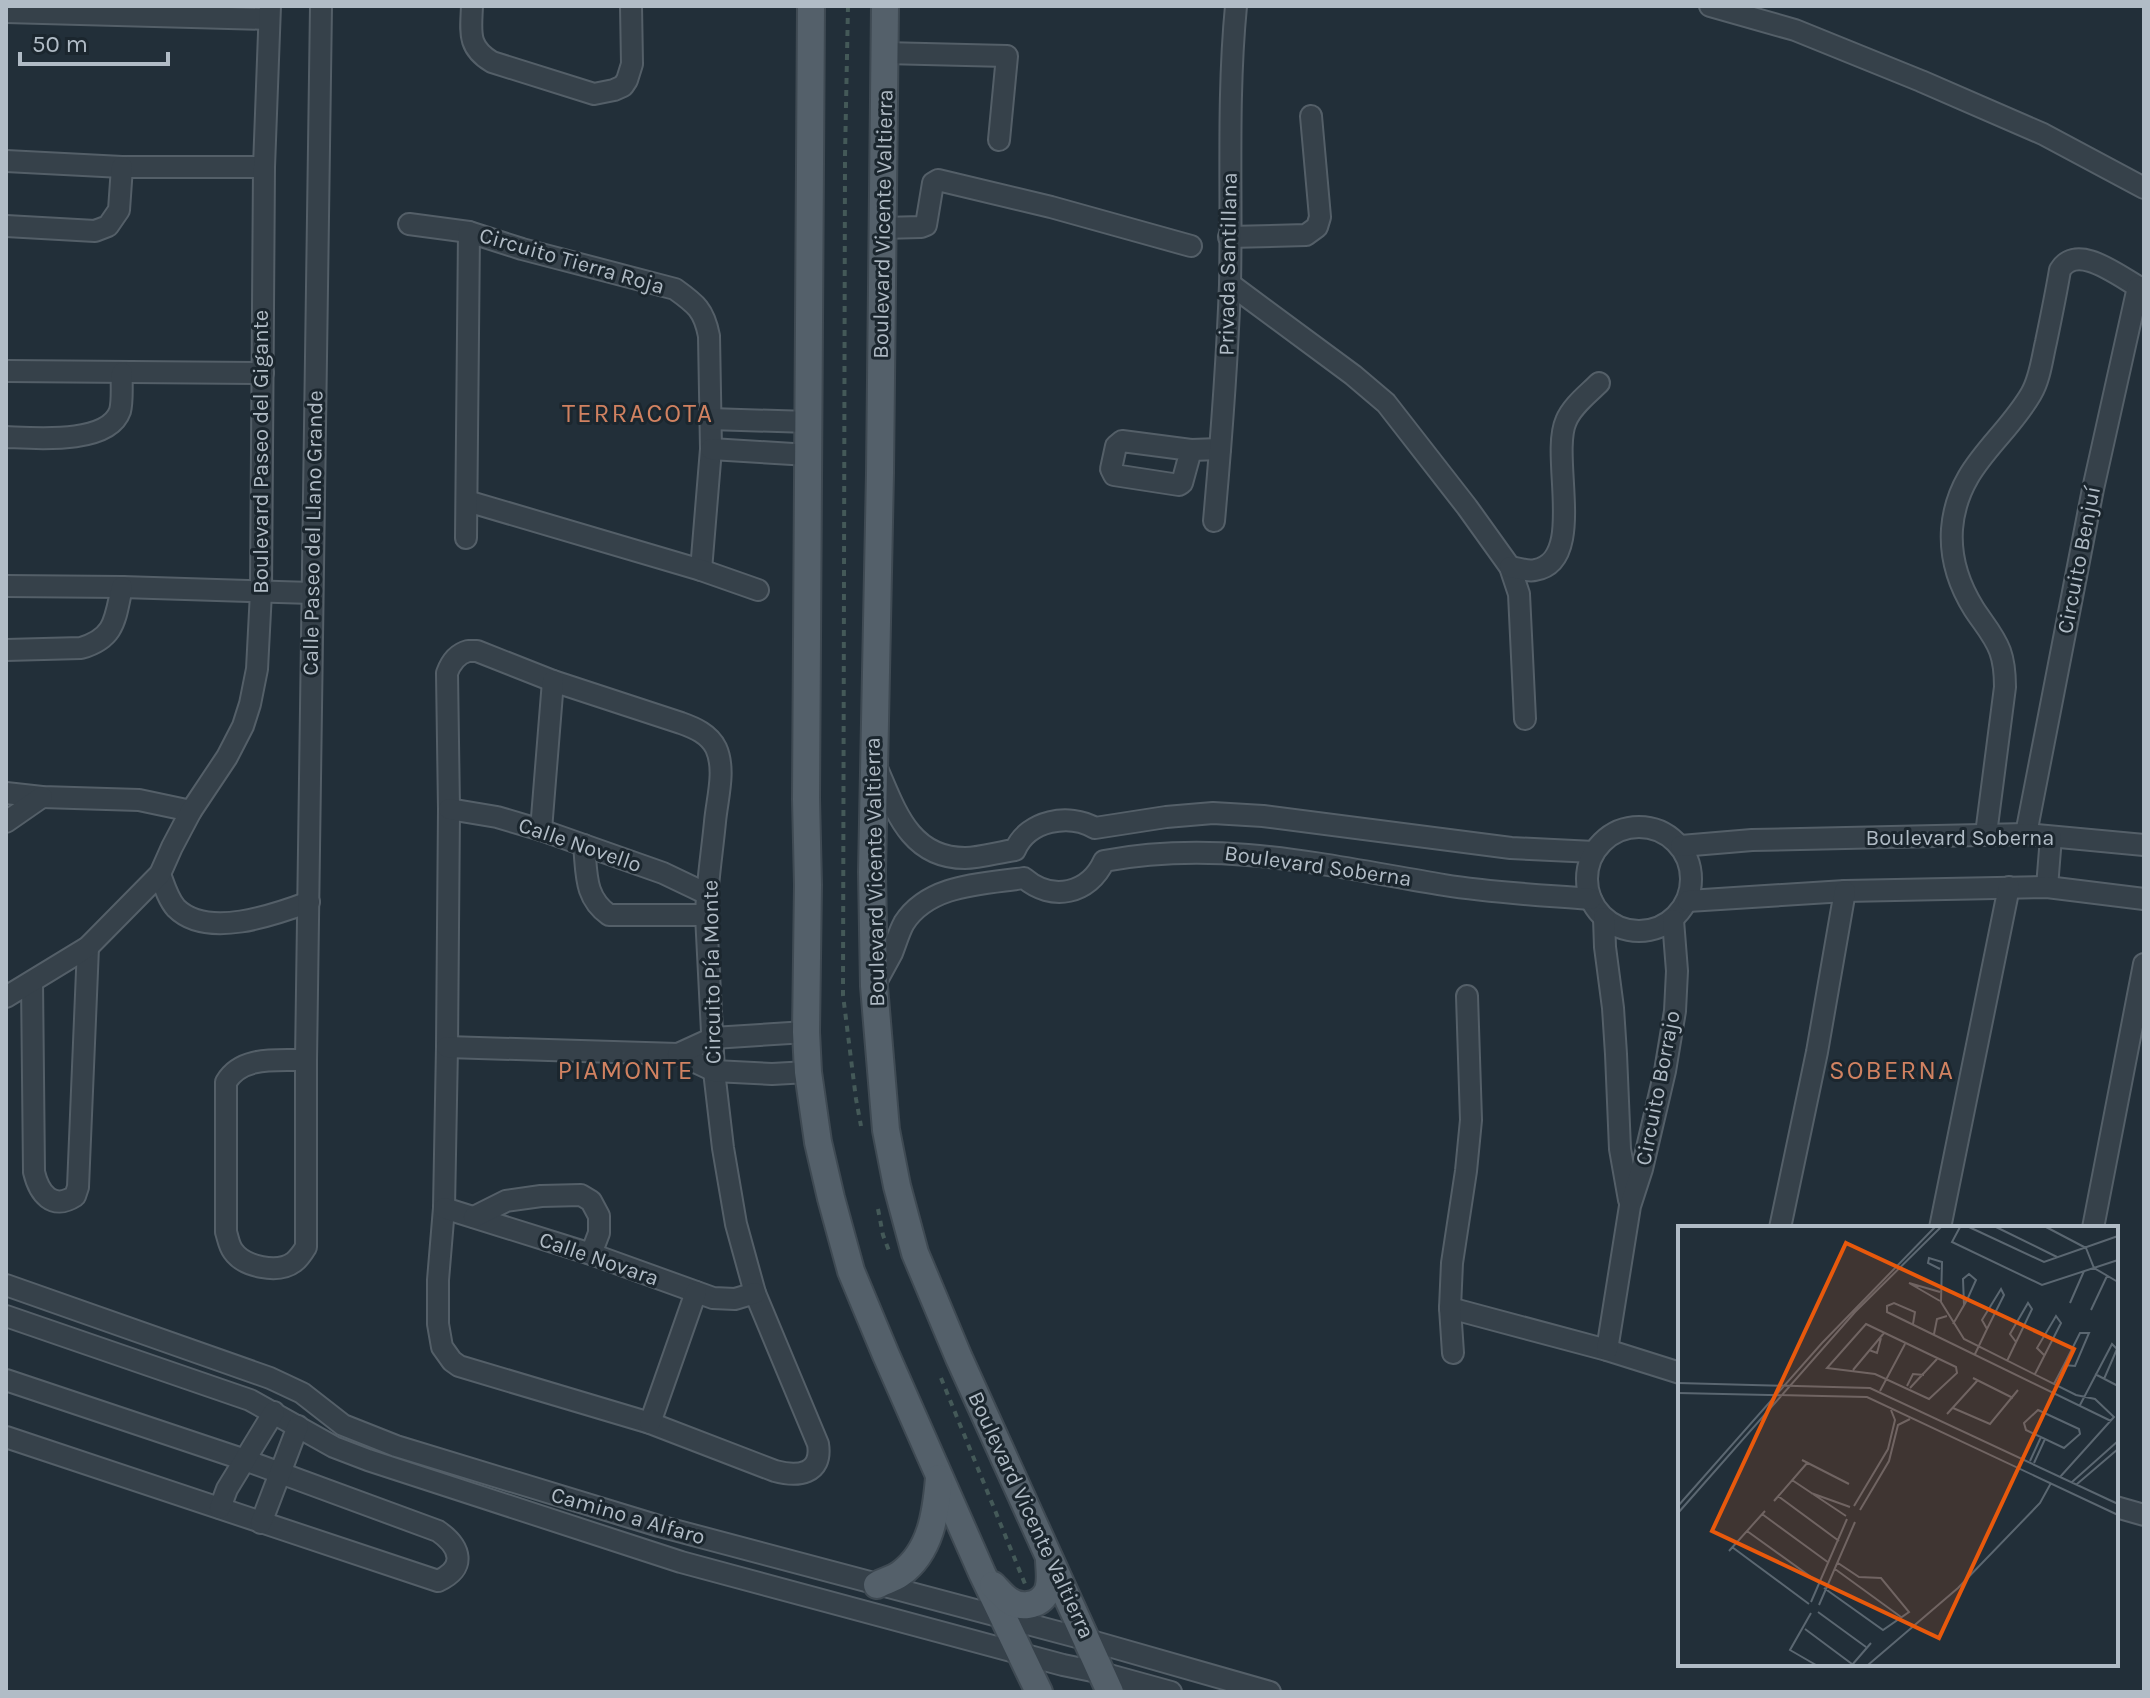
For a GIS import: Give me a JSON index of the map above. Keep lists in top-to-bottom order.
{
  "streets": {
    "main road": ["Boulevard Vicente Valtierra"],
    "street": [
      "Circuito Tierra Roja",
      "Privada Santillana",
      "Boulevard Paseo del Gigante",
      "Calle Paseo del Llano Grande",
      "Circuito Benjuí",
      "Boulevard Soberna",
      "Calle Novello",
      "Circuito Pía Monte",
      "Circuito Borrajo",
      "Calle Novara",
      "Camino a Alfaro"
    ]
  },
  "crossings": [
    ["Boulevard Vicente Valtierra", "Camino a Alfaro"],
    ["Circuito Benjuí", "Boulevard Soberna"],
    ["Boulevard Soberna", "Circuito Borrajo"],
    ["Calle Novello", "Circuito Pía Monte"],
    ["Circuito Pía Monte", "Calle Novara"]
  ],
  "districts": ["TERRACOTA", "PIAMONTE", "SOBERNA"],
  "scale_bar": "50 m"
}
